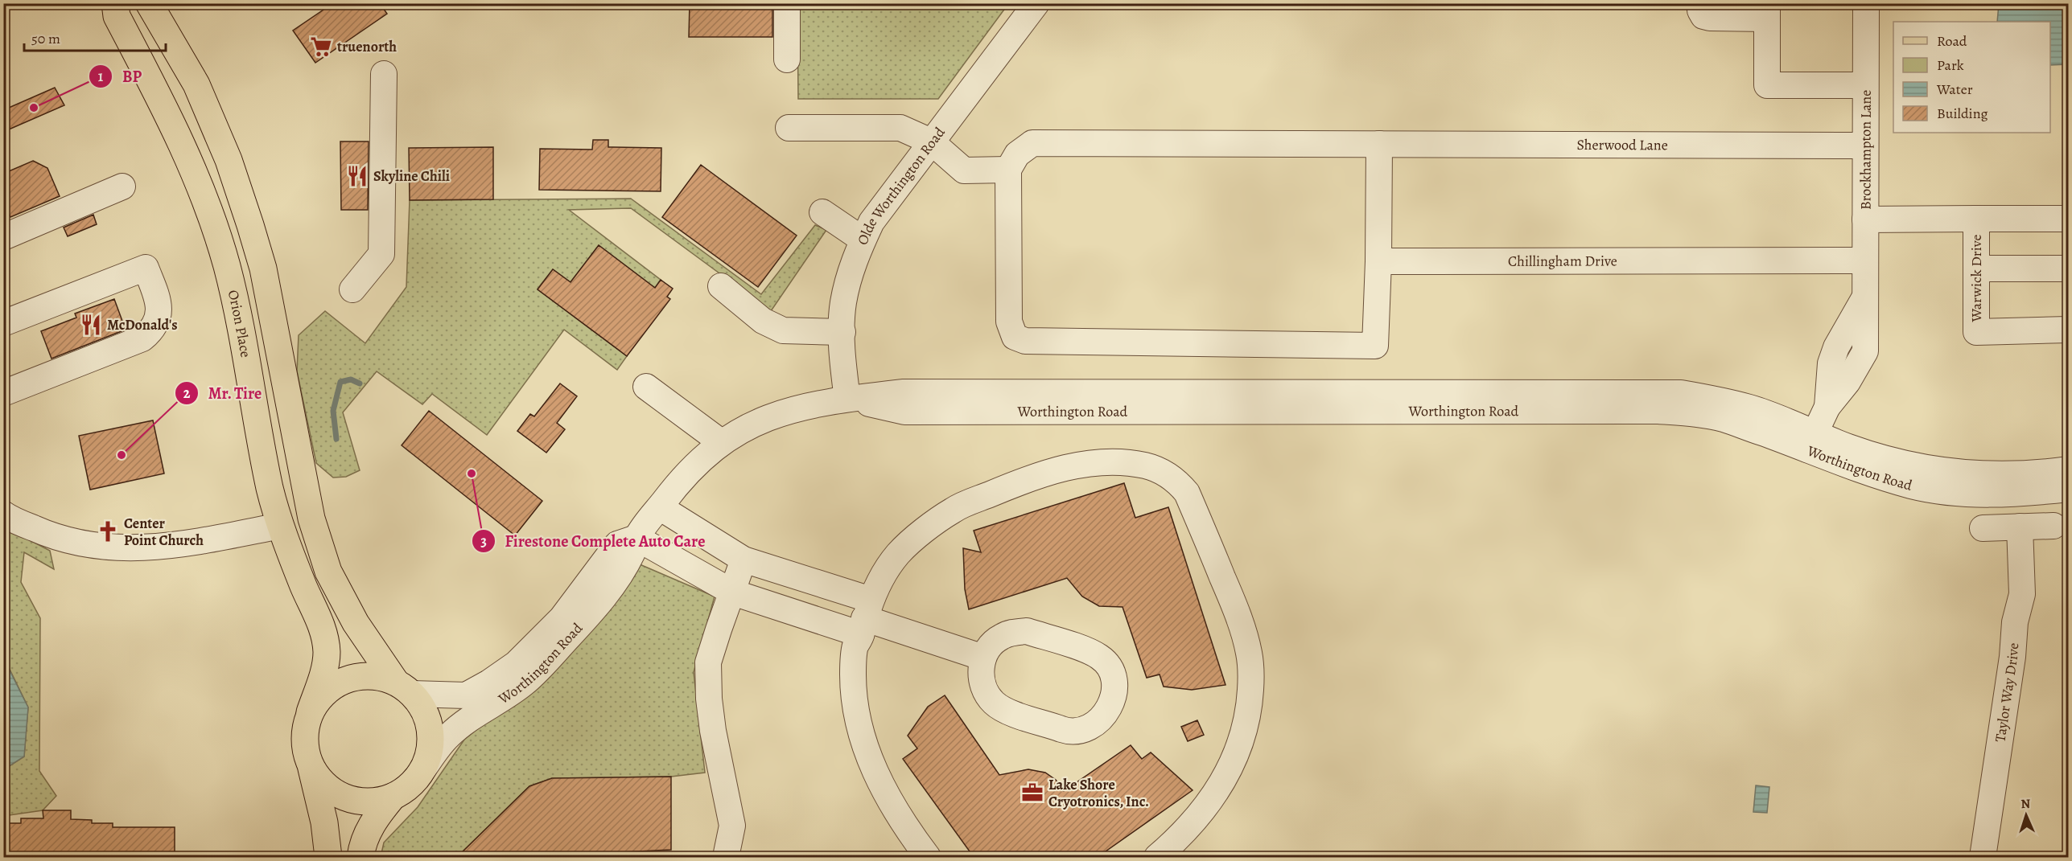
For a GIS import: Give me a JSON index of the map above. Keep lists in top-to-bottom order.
{
  "streets": {
    "main road": ["Orion Place"],
    "street": [
      "Sherwood Lane",
      "Brockhampton Lane",
      "Olde Worthington Road",
      "Chillingham Drive",
      "Warwick Drive",
      "Worthington Road",
      "Taylor Way Drive"
    ]
  },
  "crossings": [
    ["Sherwood Lane", "Brockhampton Lane"],
    ["Brockhampton Lane", "Chillingham Drive"],
    ["Brockhampton Lane", "Warwick Drive"],
    ["Brockhampton Lane", "Worthington Road"],
    ["Olde Worthington Road", "Worthington Road"],
    ["Orion Place", "Worthington Road"]
  ],
  "places": {
    "supermarket": ["truenorth"],
    "other": ["BP", "Mr. Tire", "Firestone Complete Auto Care"],
    "restaurant": ["Skyline Chili", "McDonald's"],
    "church": ["Center Point Church"],
    "office": ["Lake Shore Cryotronics, Inc."]
  },
  "legend": [
    "Road",
    "Park",
    "Water",
    "Building"
  ],
  "scale_bar": "50 m",
  "north": "top"
}
